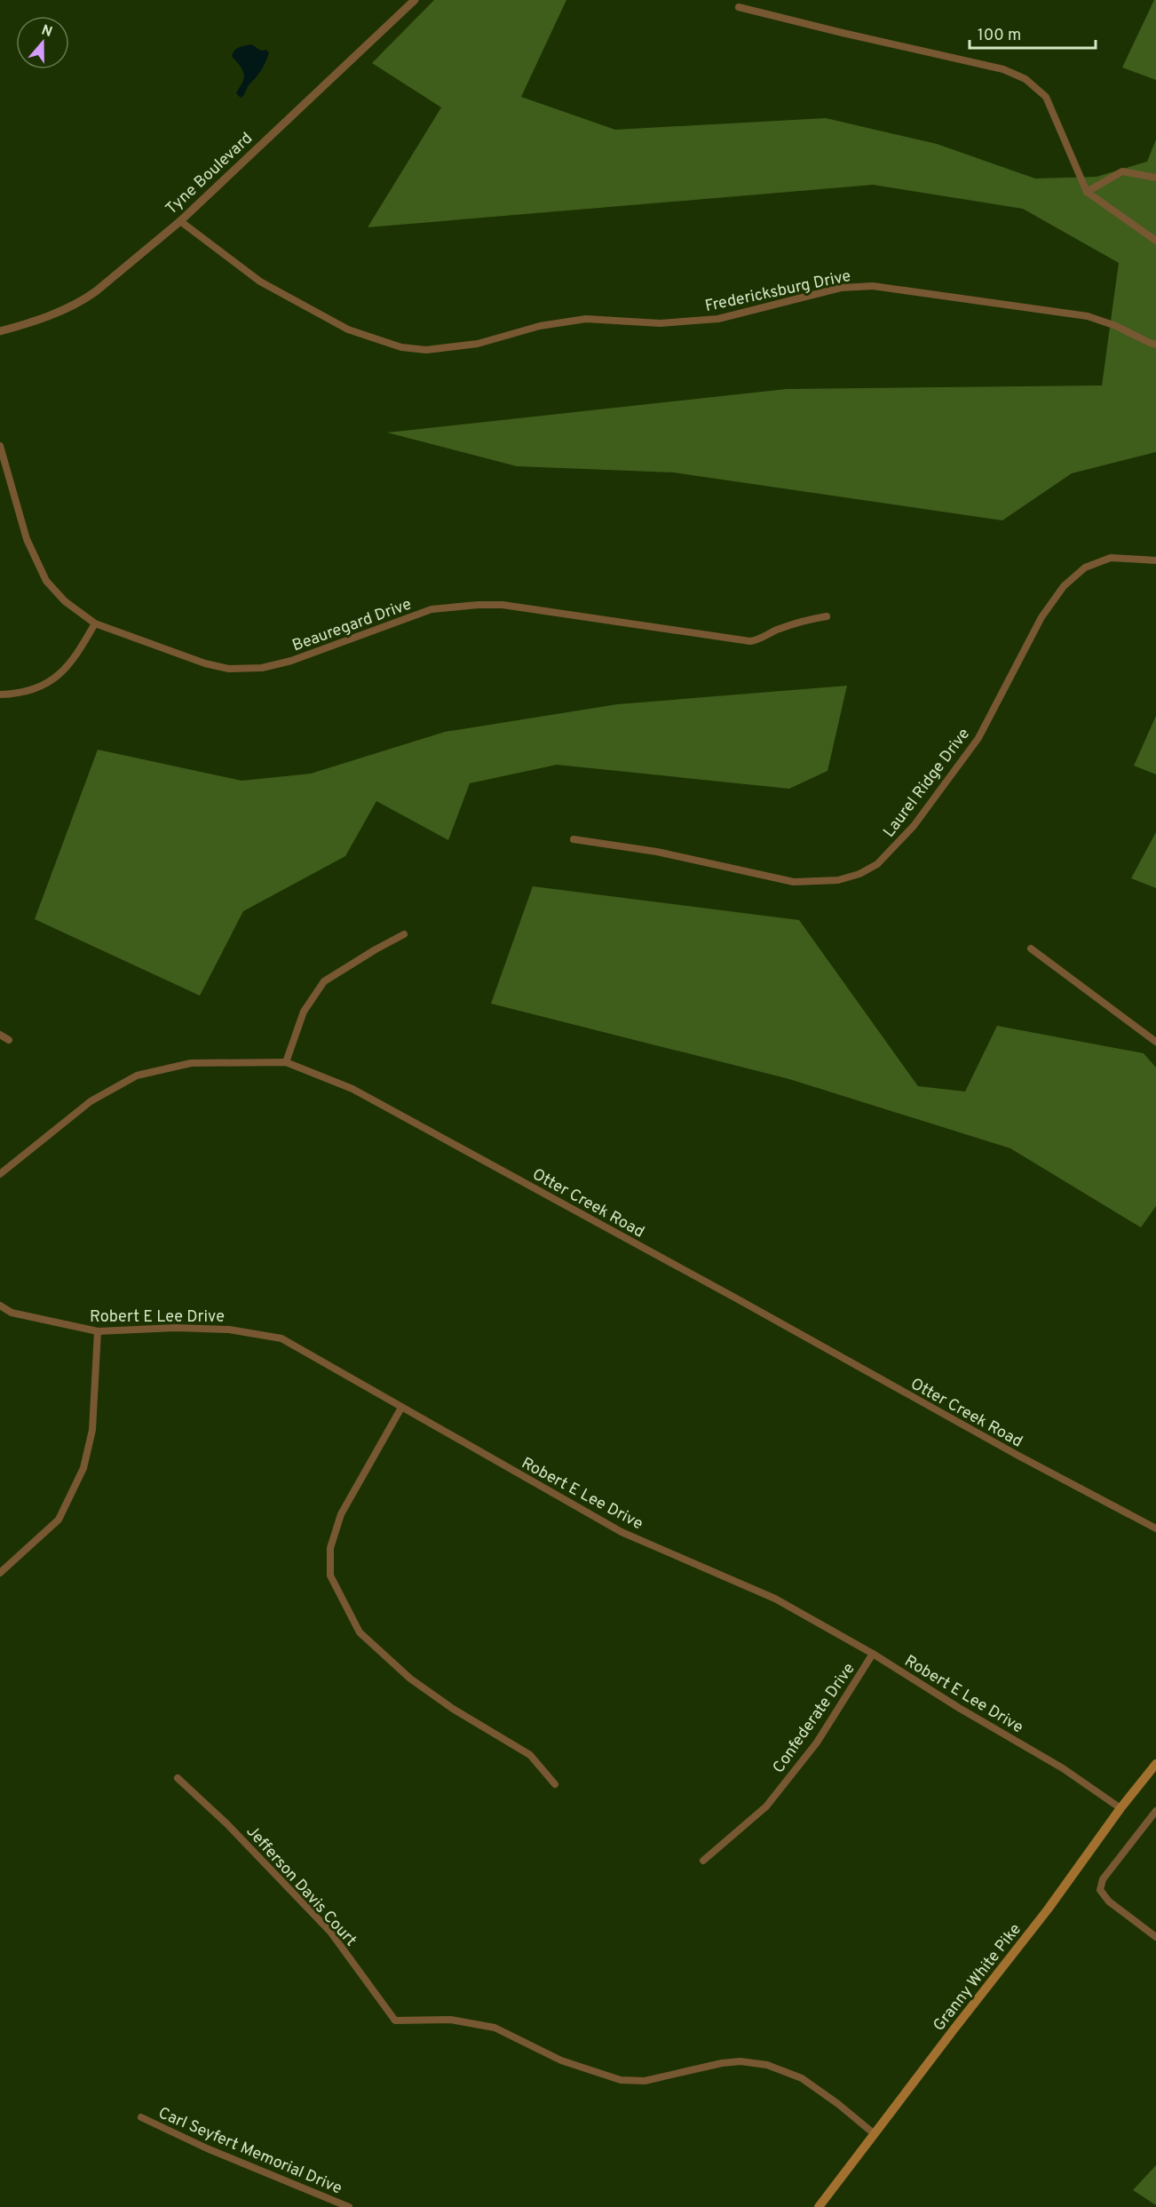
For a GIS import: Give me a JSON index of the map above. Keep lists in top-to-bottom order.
{
  "streets": {
    "main road": ["Granny White Pike"],
    "street": [
      "Tyne Boulevard",
      "Fredericksburg Drive",
      "Beauregard Drive",
      "Laurel Ridge Drive",
      "Otter Creek Road",
      "Robert E Lee Drive",
      "Confederate Drive",
      "Jefferson Davis Court",
      "Carl Seyfert Memorial Drive"
    ]
  },
  "crossings": [
    ["Tyne Boulevard", "Fredericksburg Drive"],
    ["Robert E Lee Drive", "Confederate Drive"],
    ["Robert E Lee Drive", "Granny White Pike"],
    ["Jefferson Davis Court", "Granny White Pike"]
  ],
  "scale_bar": "100 m",
  "north": "top"
}
